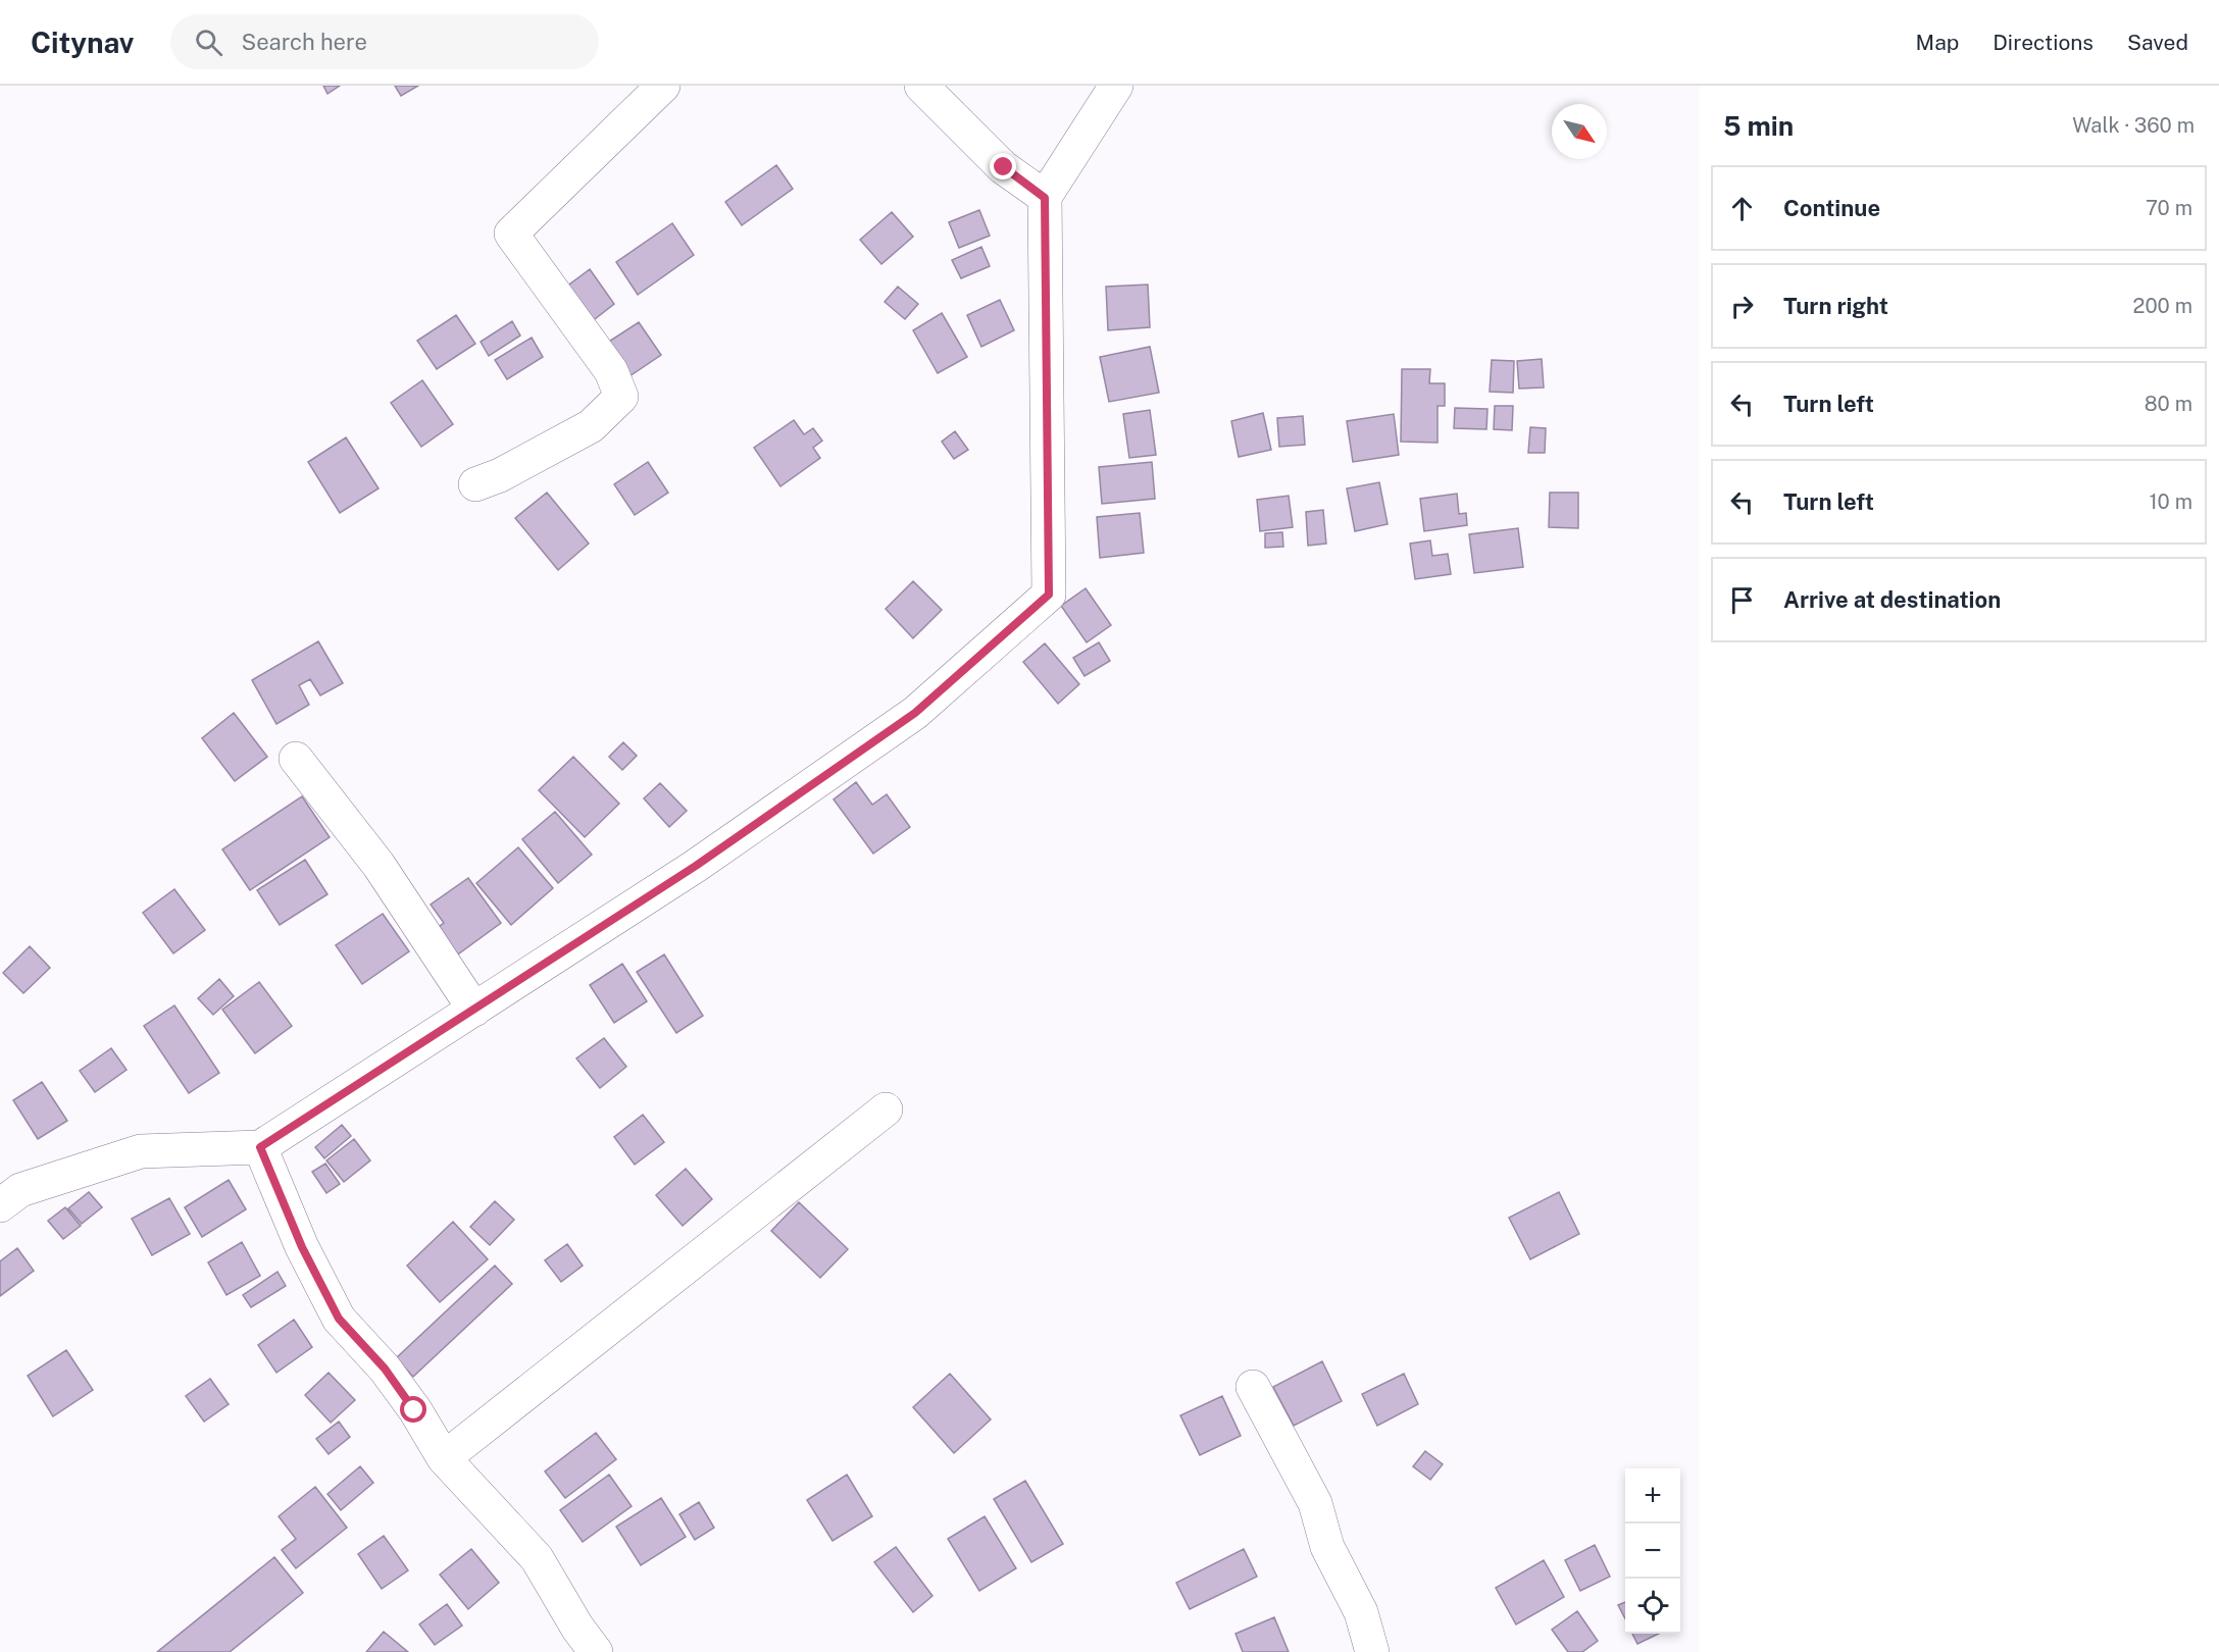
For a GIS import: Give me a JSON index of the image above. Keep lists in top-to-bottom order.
{
  "north": "bottom right",
  "page": {
    "header": "Citynav",
    "search": "Search here",
    "nav": ["Map", "Directions", "Saved"],
    "heading": ["5 min", "Walk · 360 m"],
    "list": [
      ["Continue", "70 m"],
      ["Turn right", "200 m"],
      ["Turn left", "80 m"],
      ["Turn left", "10 m"],
      "Arrive at destination"
    ],
    "map_buttons": ["+", "−"]
  }
}
